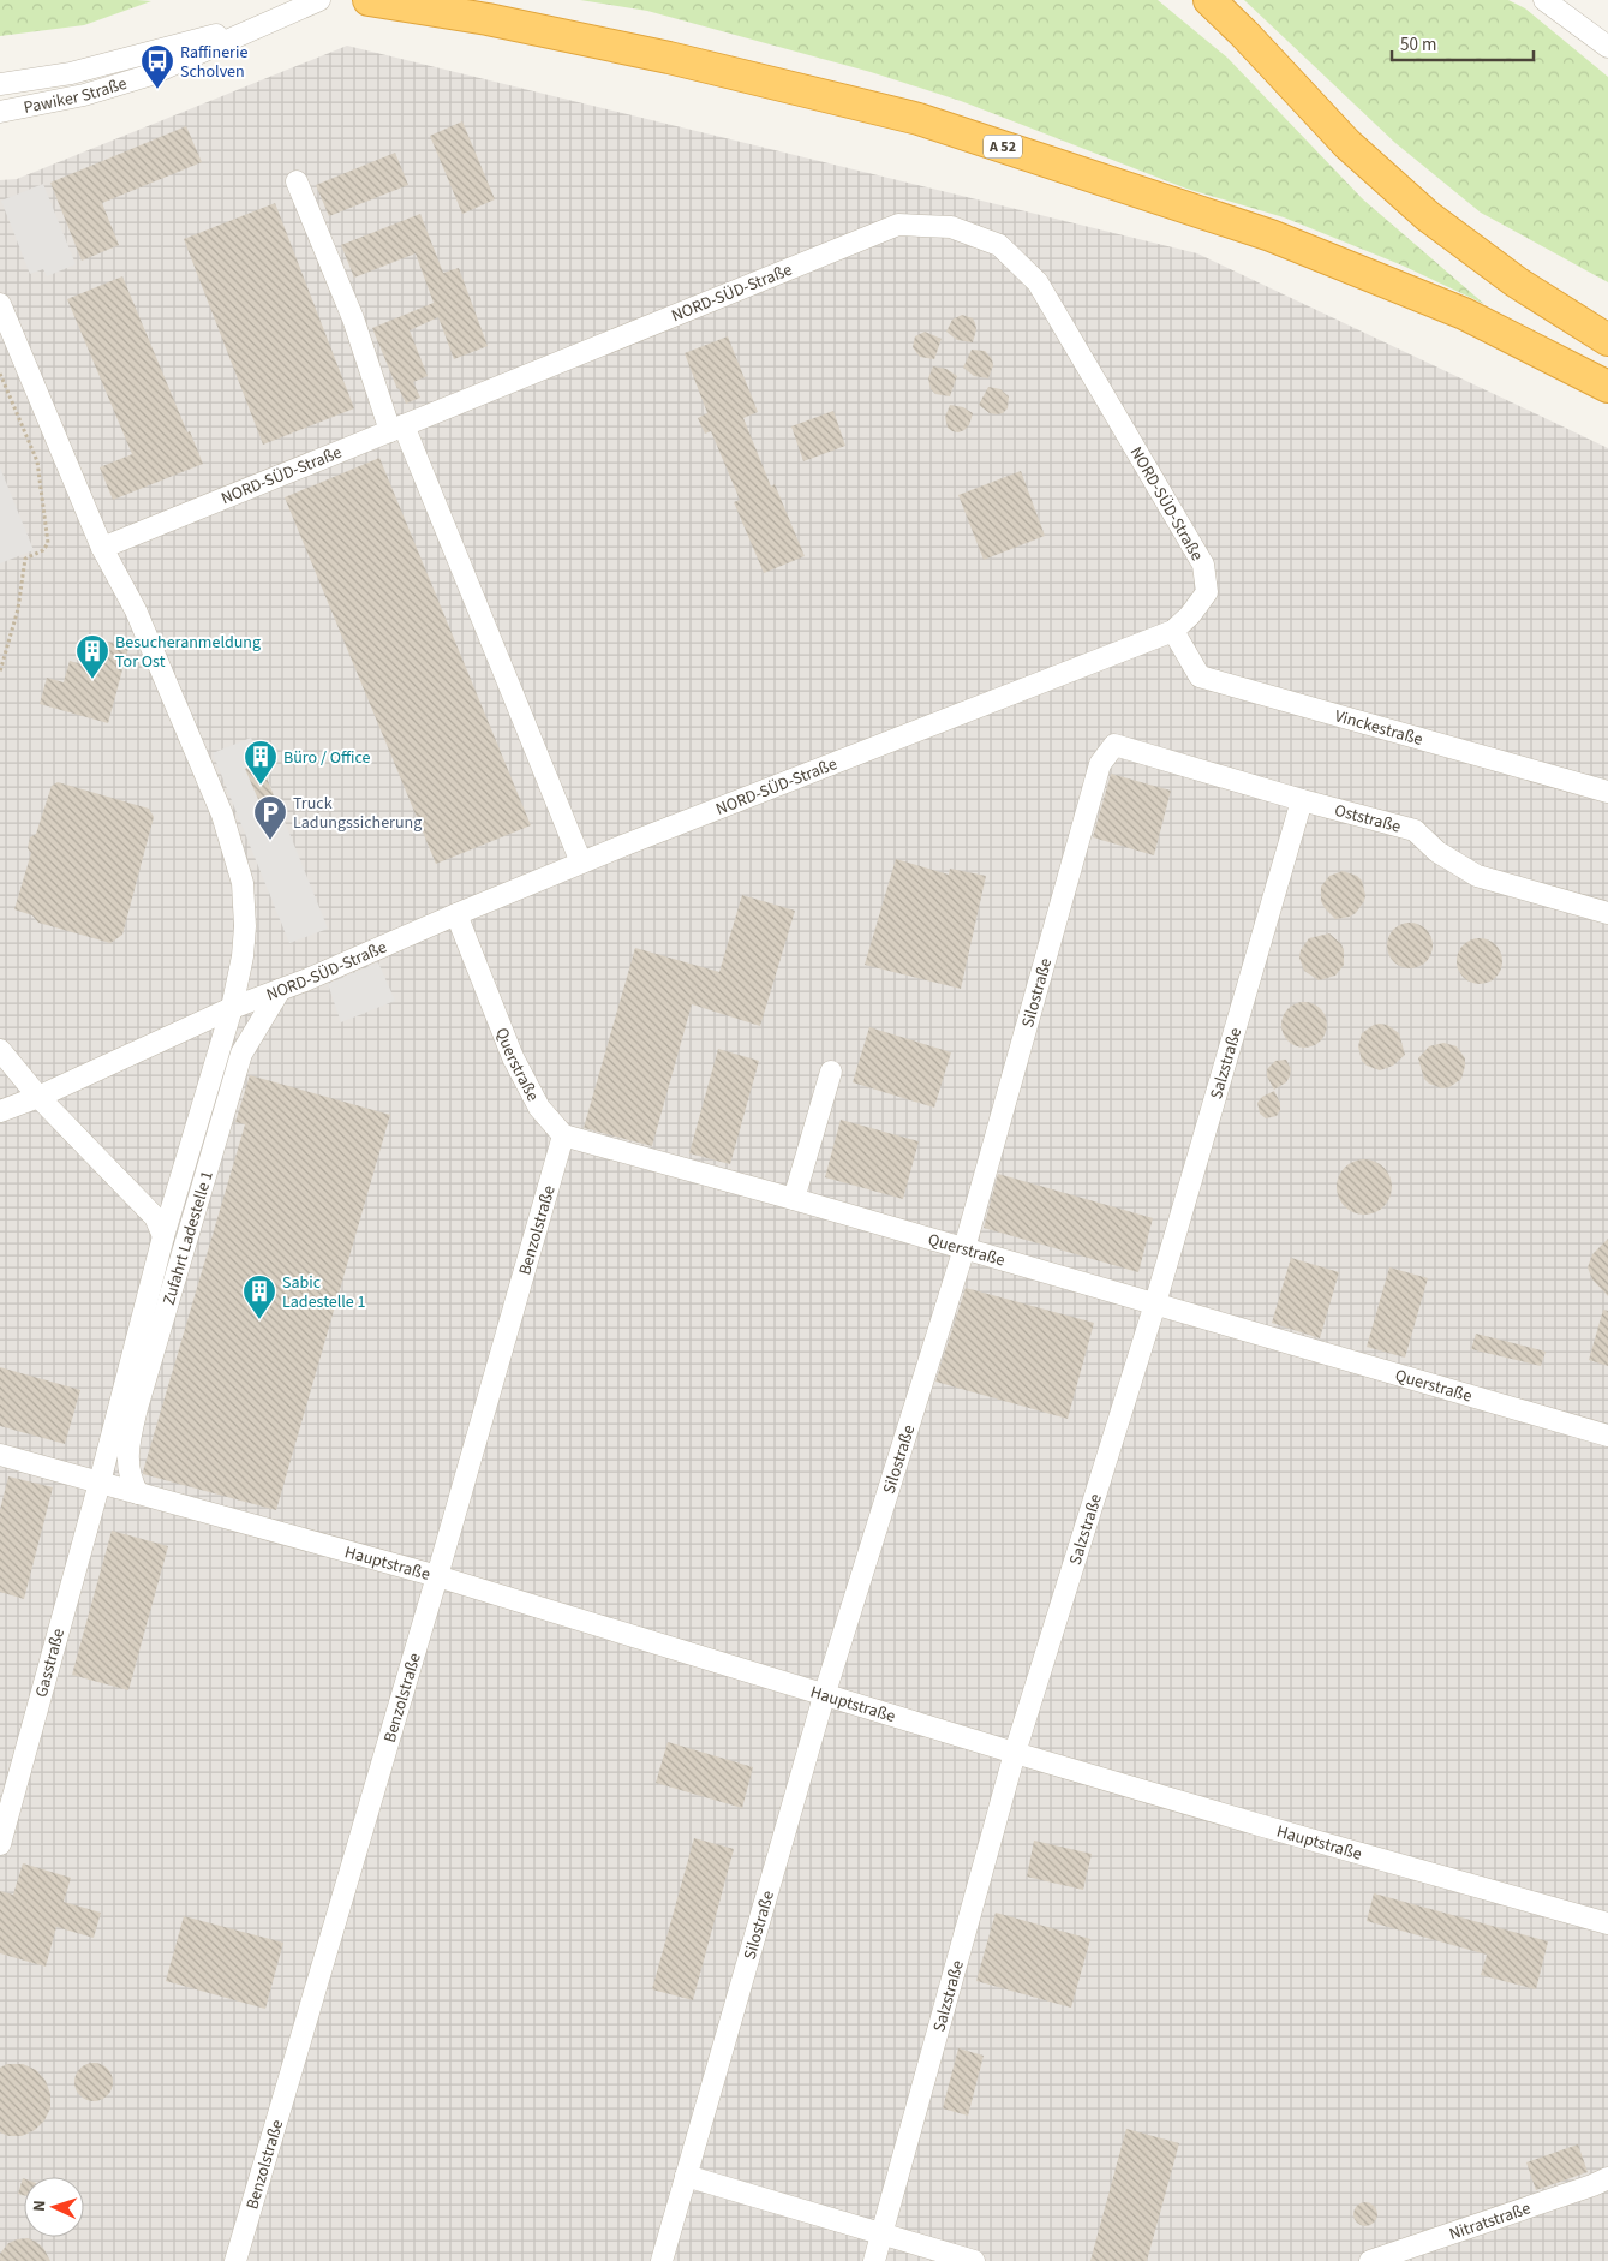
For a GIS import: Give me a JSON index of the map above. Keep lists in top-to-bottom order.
{
  "streets": {
    "highway": ["A 52"],
    "street": [
      "Pawiker Straße",
      "NORD-SÜD-Straße",
      "Vinckestraße",
      "Oststraße",
      "Silostraße",
      "Salzstraße",
      "Querstraße",
      "Benzolstraße",
      "Zufahrt Ladestelle 1",
      "Hauptstraße",
      "Gasstraße",
      "Nitratstraße"
    ]
  },
  "crossings": [
    ["NORD-SÜD-Straße", "Vinckestraße"],
    ["NORD-SÜD-Straße", "Querstraße"],
    ["NORD-SÜD-Straße", "Zufahrt Ladestelle 1"],
    ["NORD-SÜD-Straße", "Gasstraße"],
    ["Oststraße", "Silostraße"],
    ["Oststraße", "Salzstraße"],
    ["Silostraße", "Querstraße"],
    ["Silostraße", "Hauptstraße"],
    ["Salzstraße", "Querstraße"],
    ["Salzstraße", "Hauptstraße"],
    ["Querstraße", "Benzolstraße"],
    ["Benzolstraße", "Hauptstraße"],
    ["Zufahrt Ladestelle 1", "Hauptstraße"],
    ["Hauptstraße", "Gasstraße"]
  ],
  "places": {
    "bus stop": ["Raffinerie Scholven"],
    "building": ["Besucheranmeldung Tor Ost", "Büro / Office", "Sabic Ladestelle 1"],
    "parking": ["Truck Ladungssicherung"]
  },
  "scale_bar": "50 m",
  "north": "left"
}
